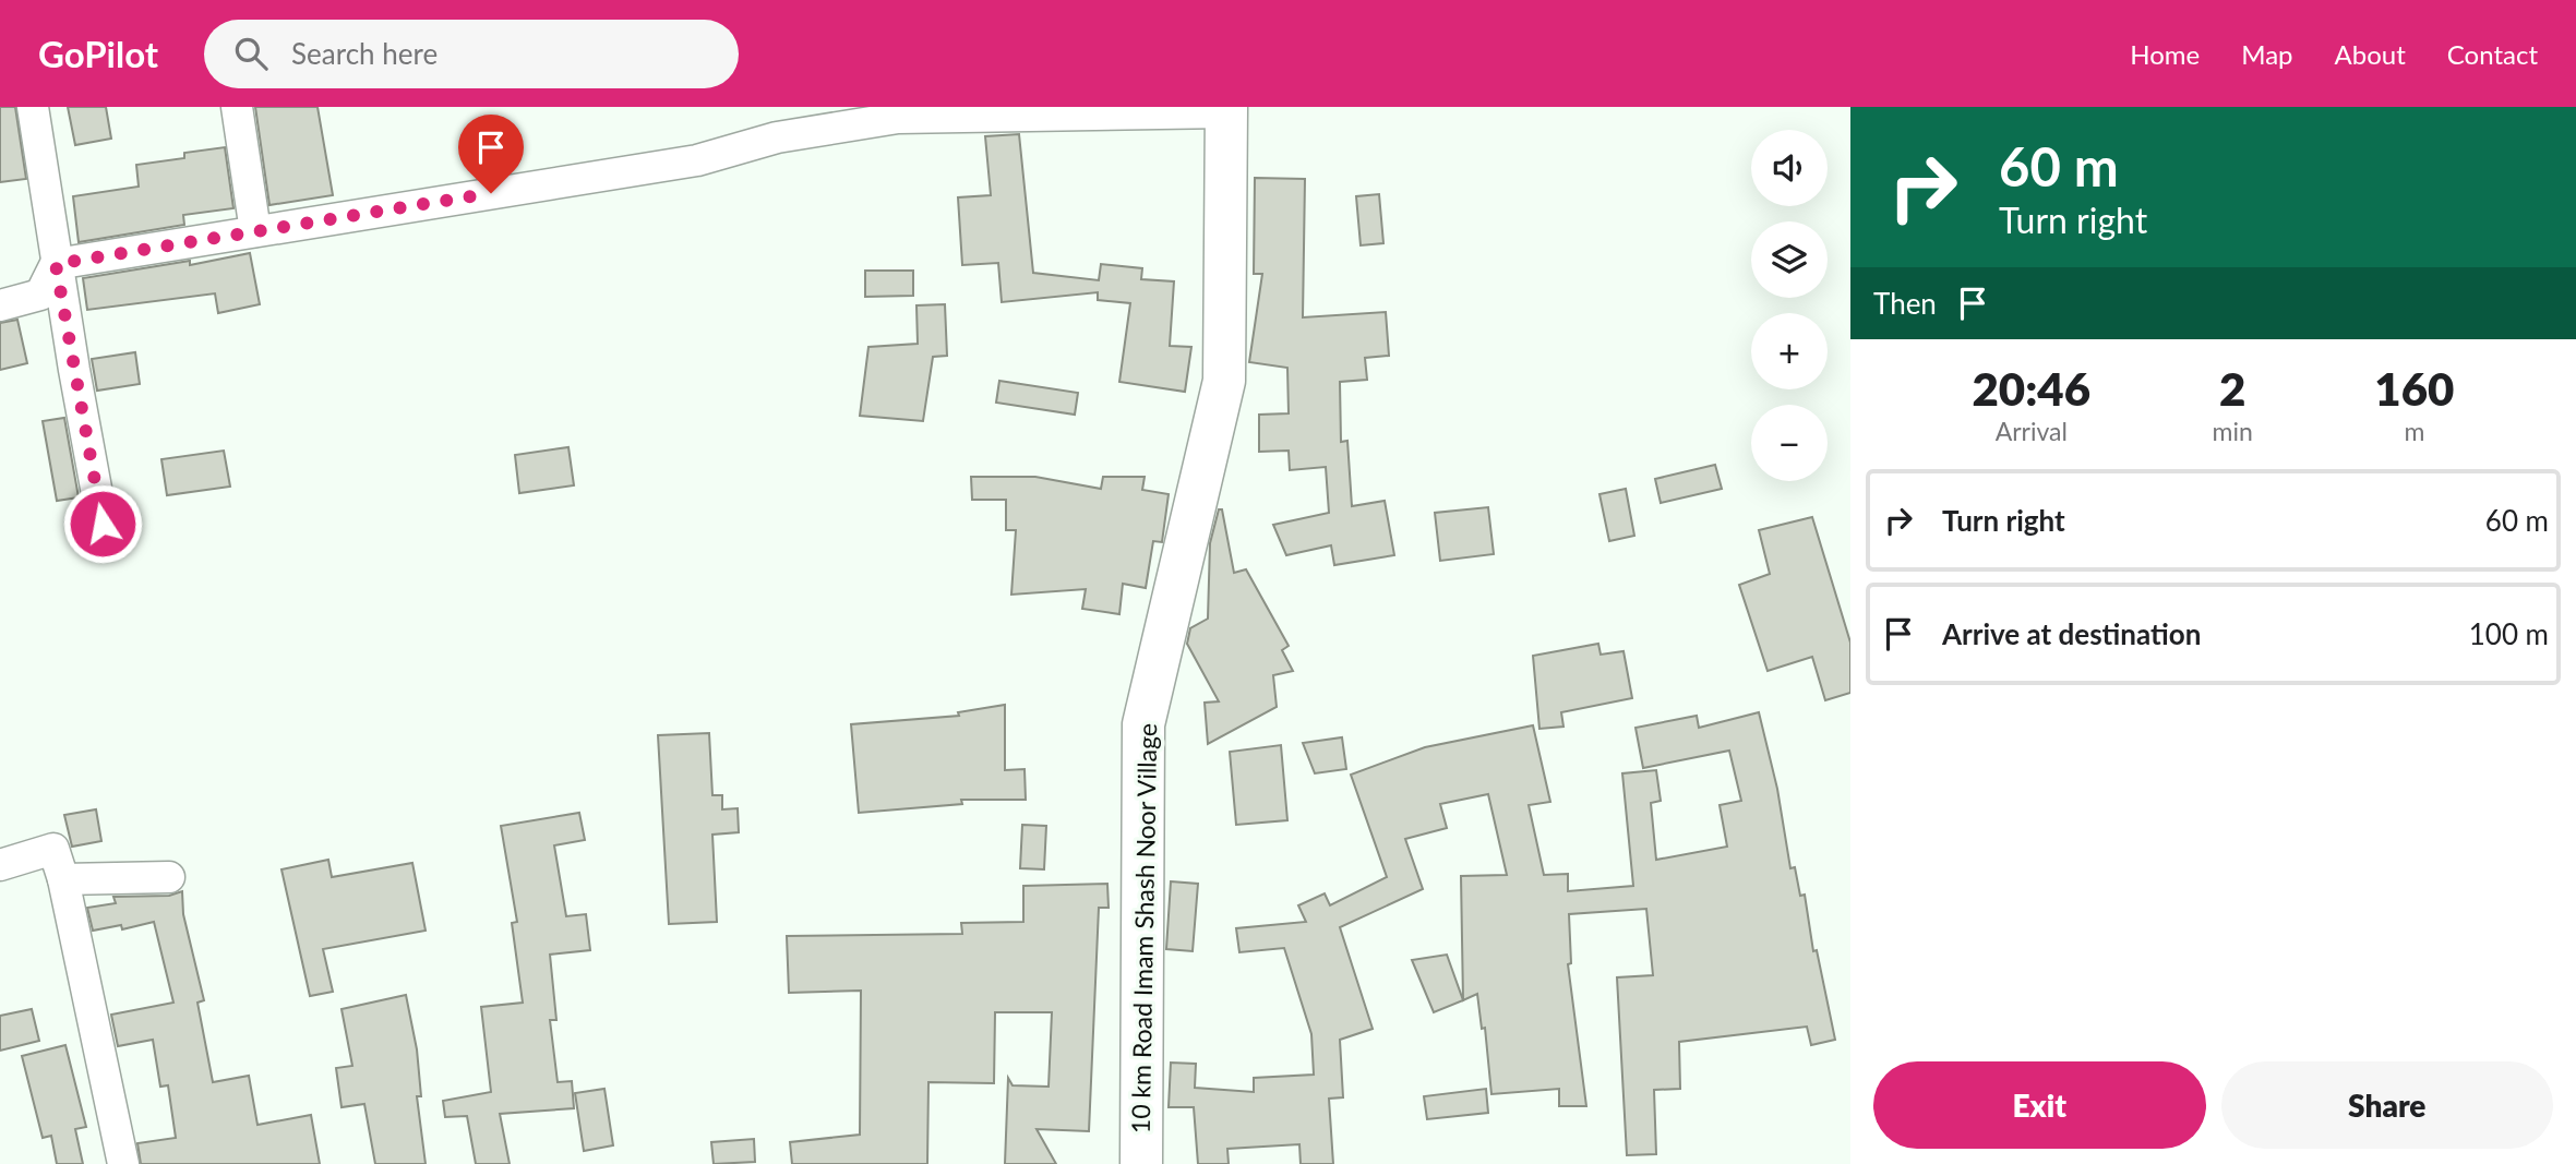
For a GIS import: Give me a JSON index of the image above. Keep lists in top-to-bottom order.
{
  "streets": {
    "street": ["10 km Road Imam Shash Noor Village"]
  },
  "page": {
    "header": "GoPilot",
    "search": "Search here",
    "nav": [
      "Home",
      "Map",
      "About",
      "Contact"
    ],
    "turn": ["60 m", "Turn right"],
    "map_buttons": ["+", "−"],
    "then": "Then",
    "eta": [
      "20:46",
      "Arrival",
      "2",
      "min",
      "160",
      "m"
    ],
    "list": [
      {
        "name": "Turn right",
        "value": "60 m"
      },
      {
        "name": "Arrive at destination",
        "value": "100 m"
      }
    ],
    "buttons": ["Exit", "Share"]
  }
}
